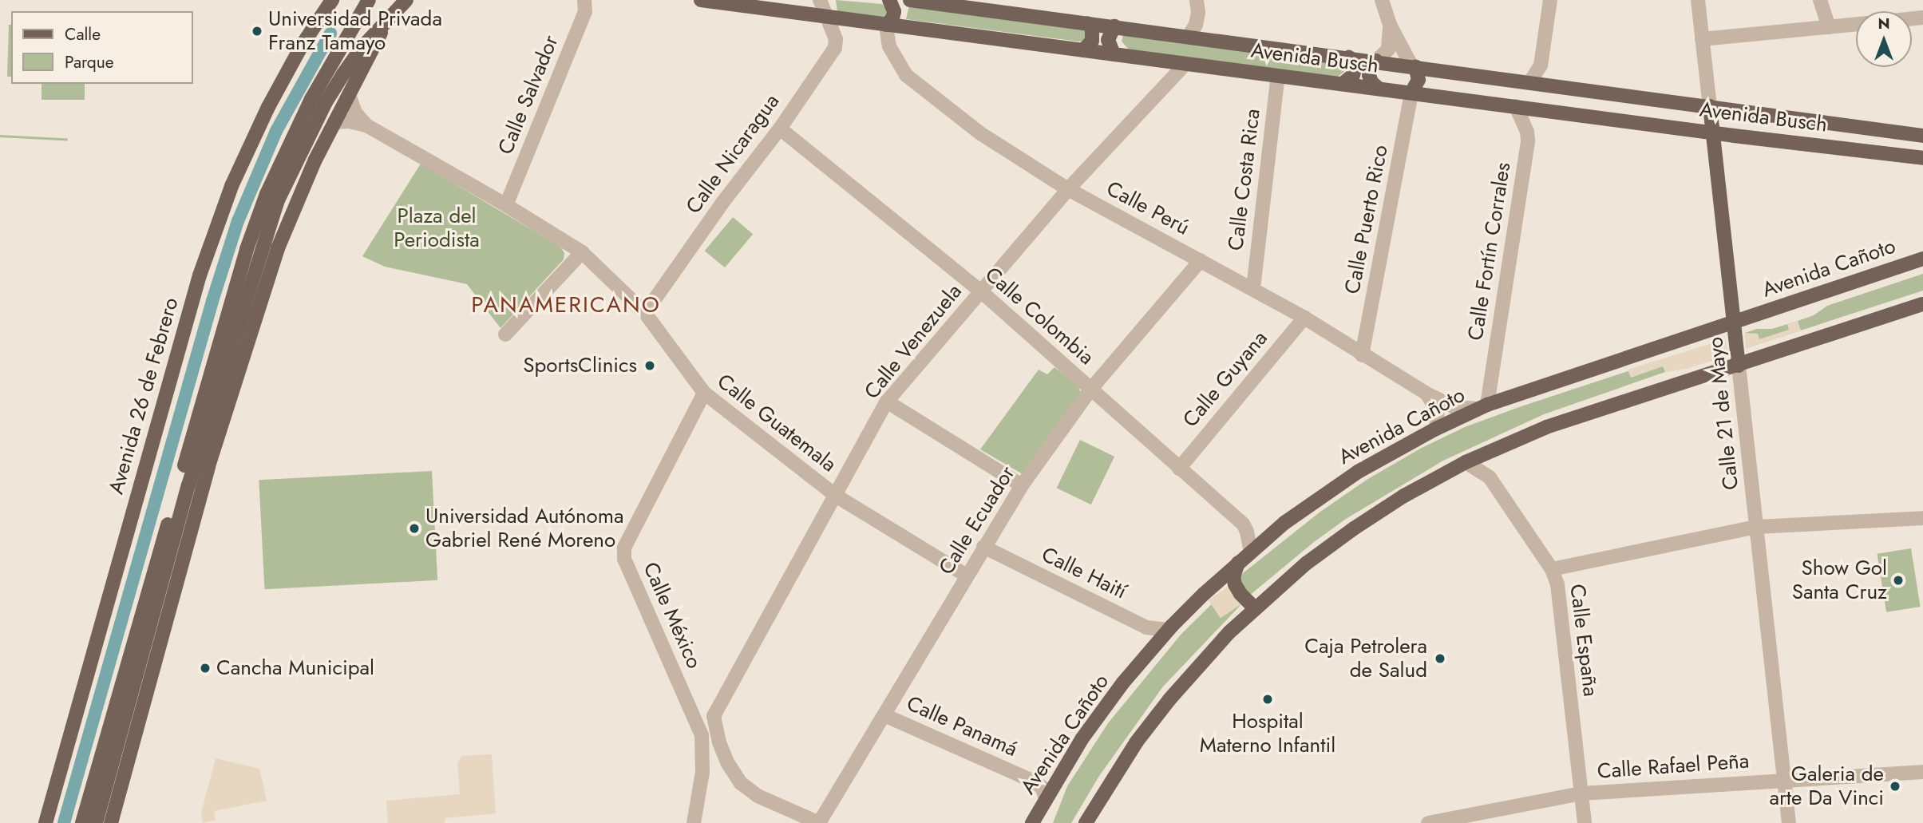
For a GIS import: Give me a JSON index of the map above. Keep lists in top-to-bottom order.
{
  "streets": {
    "main road": [
      "Avenida Busch",
      "Avenida Cañoto",
      "Avenida 26 de Febrero",
      "Calle 21 de Mayo"
    ],
    "street": [
      "Calle Salvador",
      "Calle Nicaragua",
      "Calle Costa Rica",
      "Calle Perú",
      "Calle Puerto Rico",
      "Calle Fortín Corrales",
      "Calle Colombia",
      "Calle Venezuela",
      "Calle Guyana",
      "Calle Guatemala",
      "Calle Ecuador",
      "Calle Haití",
      "Calle México",
      "Calle España",
      "Calle Panamá",
      "Calle Rafael Peña"
    ]
  },
  "crossings": [
    ["Avenida Busch", "Calle Nicaragua"],
    ["Avenida Busch", "Calle Costa Rica"],
    ["Avenida Busch", "Calle Perú"],
    ["Avenida Busch", "Calle Puerto Rico"],
    ["Avenida Busch", "Calle Fortín Corrales"],
    ["Avenida Busch", "Calle Venezuela"],
    ["Avenida Busch", "Calle 21 de Mayo"],
    ["Calle Salvador", "Calle Guatemala"],
    ["Calle Nicaragua", "Calle Colombia"],
    ["Calle Nicaragua", "Calle Guatemala"],
    ["Calle Costa Rica", "Calle Perú"],
    ["Calle Perú", "Calle Puerto Rico"],
    ["Calle Perú", "Calle Fortín Corrales"],
    ["Calle Perú", "Avenida Cañoto"],
    ["Calle Perú", "Calle Venezuela"],
    ["Calle Perú", "Calle Guyana"],
    ["Calle Perú", "Calle Ecuador"],
    ["Calle Fortín Corrales", "Avenida Cañoto"],
    ["Avenida Cañoto", "Calle Colombia"],
    ["Avenida Cañoto", "Calle 21 de Mayo"],
    ["Avenida Cañoto", "Calle Haití"],
    ["Avenida Cañoto", "Calle Panamá"],
    ["Calle Colombia", "Calle Venezuela"],
    ["Calle Colombia", "Calle Guyana"],
    ["Calle Colombia", "Calle Ecuador"],
    ["Calle Venezuela", "Calle Guatemala"],
    ["Calle 21 de Mayo", "Calle Rafael Peña"],
    ["Calle Guatemala", "Calle Ecuador"],
    ["Calle Guatemala", "Calle México"],
    ["Calle Ecuador", "Calle Haití"],
    ["Calle Ecuador", "Calle Panamá"],
    ["Calle España", "Calle Rafael Peña"]
  ],
  "districts": ["PANAMERICANO"],
  "parks": ["Plaza del Periodista"],
  "places": [
    "Universidad Privada Franz Tamayo",
    "SportsClinics",
    "Universidad Autónoma Gabriel René Moreno",
    "Show Gol Santa Cruz",
    "Caja Petrolera de Salud",
    "Cancha Municipal",
    "Hospital Materno Infantil",
    "Galeria de arte Da Vinci"
  ],
  "legend": ["Calle", "Parque"],
  "north": "top"
}
